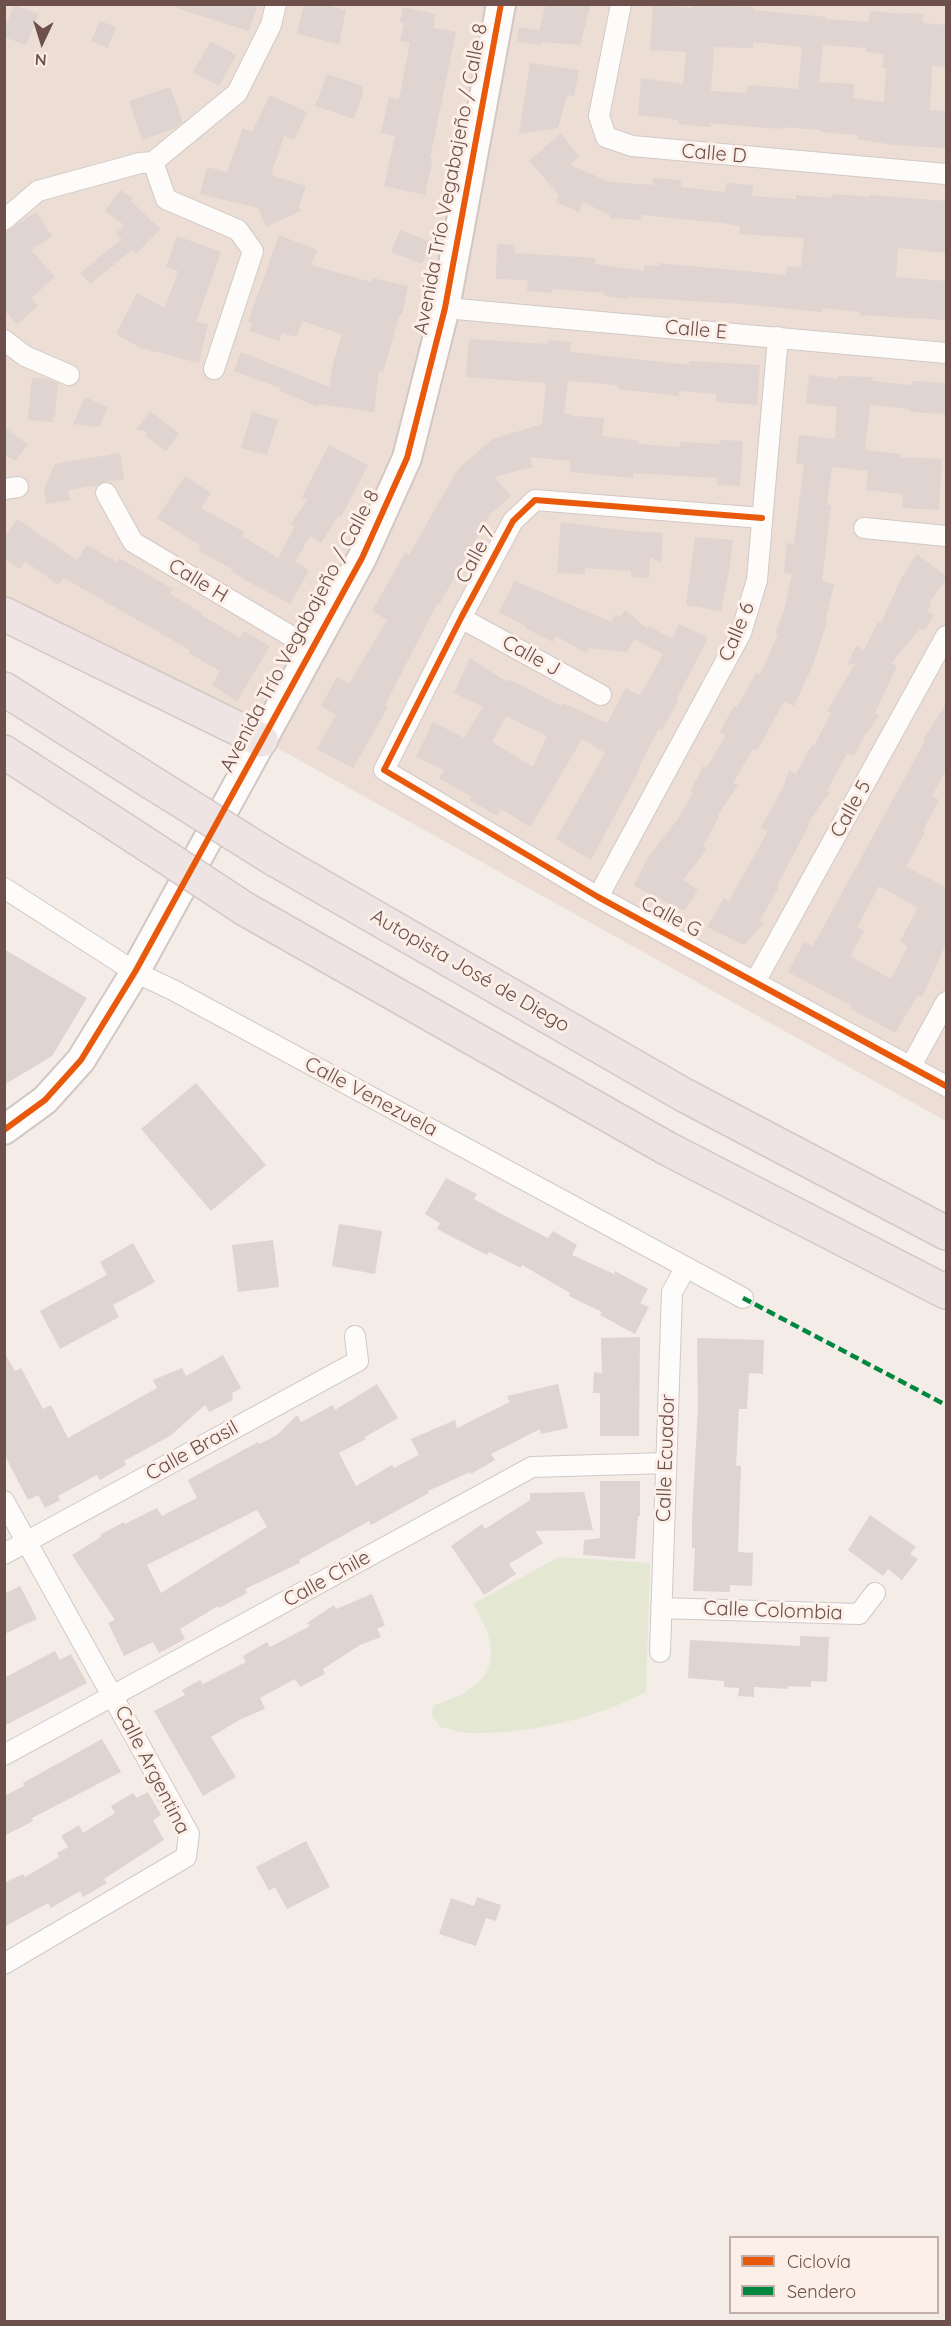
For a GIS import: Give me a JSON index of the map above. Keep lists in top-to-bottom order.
{
  "streets": {
    "highway": ["Autopista José de Diego"],
    "street": [
      "Calle D",
      "Avenida Trío Vegabajeño / Calle 8",
      "Calle E",
      "Calle 7",
      "Calle H",
      "Calle 6",
      "Calle J",
      "Calle 5",
      "Calle G",
      "Calle Venezuela",
      "Calle Brasil",
      "Calle Ecuador",
      "Calle Chile",
      "Calle Colombia",
      "Calle Argentina"
    ]
  },
  "crossings": [
    ["Avenida Trío Vegabajeño / Calle 8", "Calle E"],
    ["Avenida Trío Vegabajeño / Calle 8", "Calle H"],
    ["Avenida Trío Vegabajeño / Calle 8", "Calle Venezuela"],
    ["Calle E", "Calle 6"],
    ["Calle 7", "Calle 6"],
    ["Calle 7", "Calle J"],
    ["Calle 7", "Calle G"],
    ["Calle 6", "Calle G"],
    ["Calle 5", "Calle G"],
    ["Calle Venezuela", "Calle Ecuador"],
    ["Calle Brasil", "Calle Argentina"],
    ["Calle Ecuador", "Calle Chile"],
    ["Calle Ecuador", "Calle Colombia"],
    ["Calle Chile", "Calle Argentina"]
  ],
  "legend": ["Ciclovía", "Sendero"],
  "north": "bottom"
}
